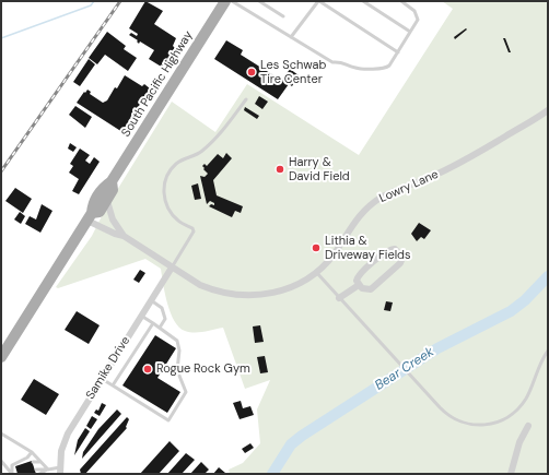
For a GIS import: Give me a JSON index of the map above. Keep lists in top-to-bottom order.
{
  "streets": {
    "main road": ["South Pacific Highway"],
    "street": ["Lowry Lane", "Samike Drive"]
  },
  "crossings": [
    ["South Pacific Highway", "Lowry Lane"],
    ["Lowry Lane", "Samike Drive"]
  ],
  "water": ["Bear Creek"],
  "places": [
    "Les Schwab Tire Center",
    "Harry & David Field",
    "Lithia & Driveway Fields",
    "Rogue Rock Gym"
  ]
}
